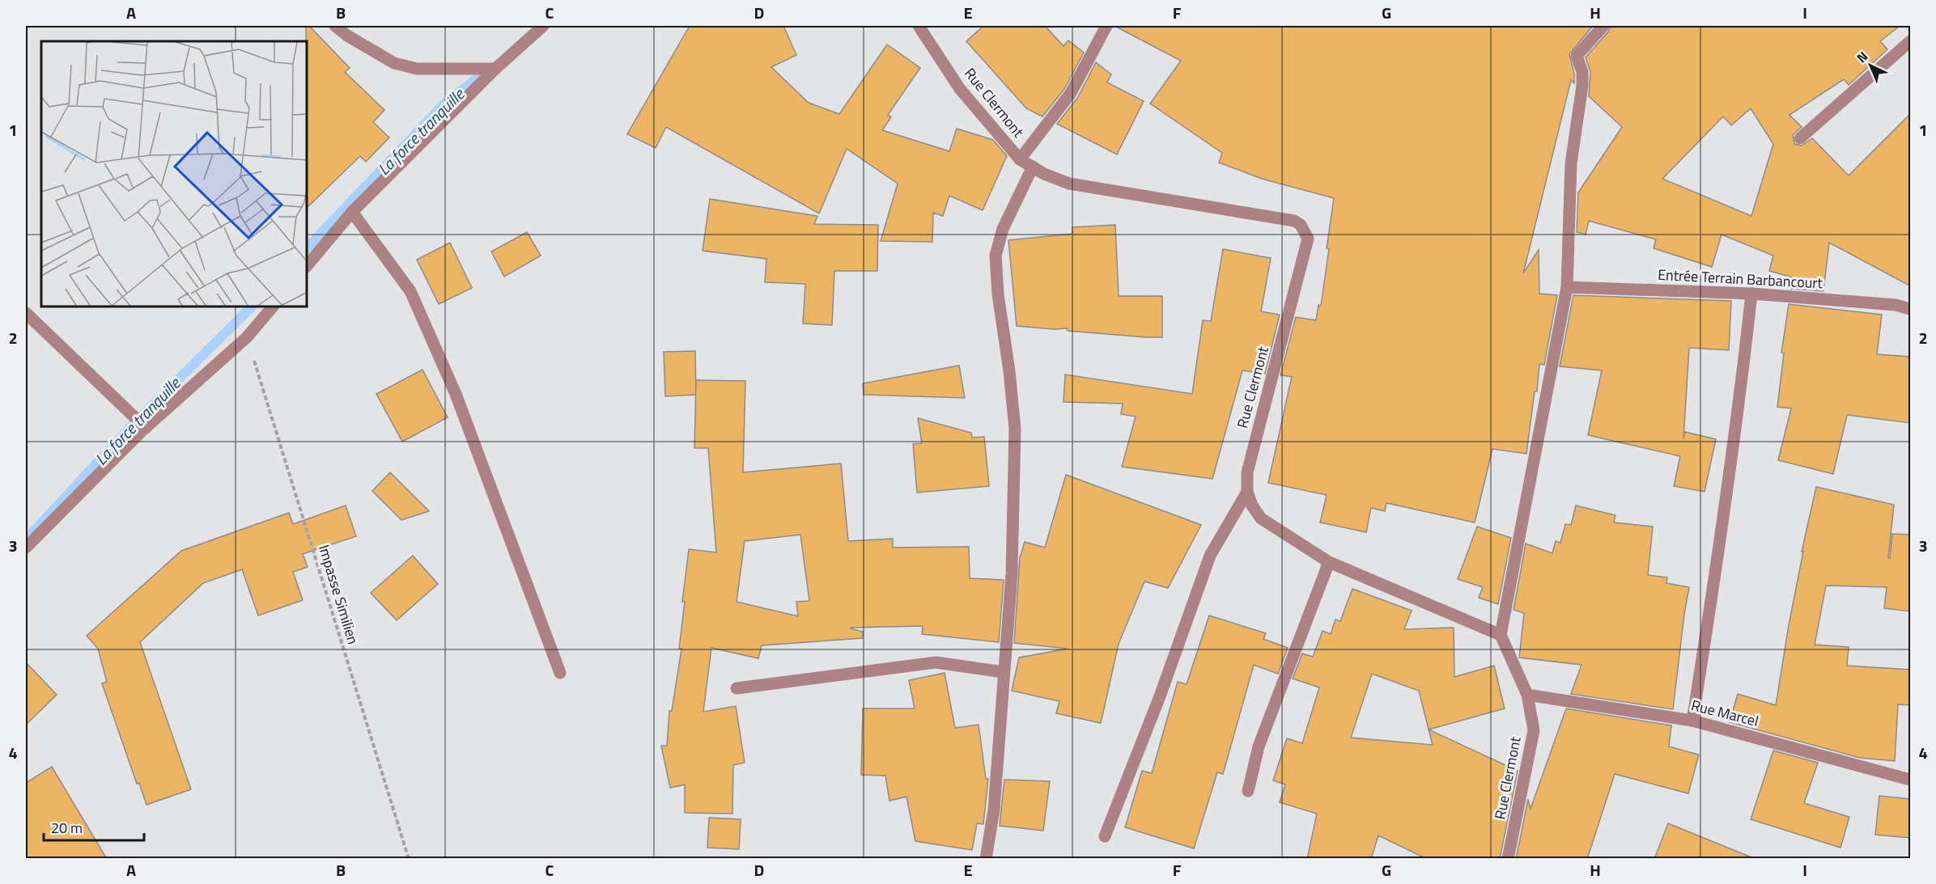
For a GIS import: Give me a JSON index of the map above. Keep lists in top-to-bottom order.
{
  "streets": {
    "street": ["Rue Clermont", "Entrée Terrain Barbancourt", "Rue Marcel"],
    "path": ["Impasse Similien"]
  },
  "crossings": [
    ["Rue Clermont", "Rue Marcel"]
  ],
  "water": ["La force tranquille"],
  "scale_bar": "20 m",
  "north": "top left",
  "grid": {
    "columns": [
      "A",
      "B",
      "C",
      "D",
      "E",
      "F",
      "G",
      "H",
      "I"
    ],
    "rows": [
      "1",
      "2",
      "3",
      "4"
    ]
  }
}
